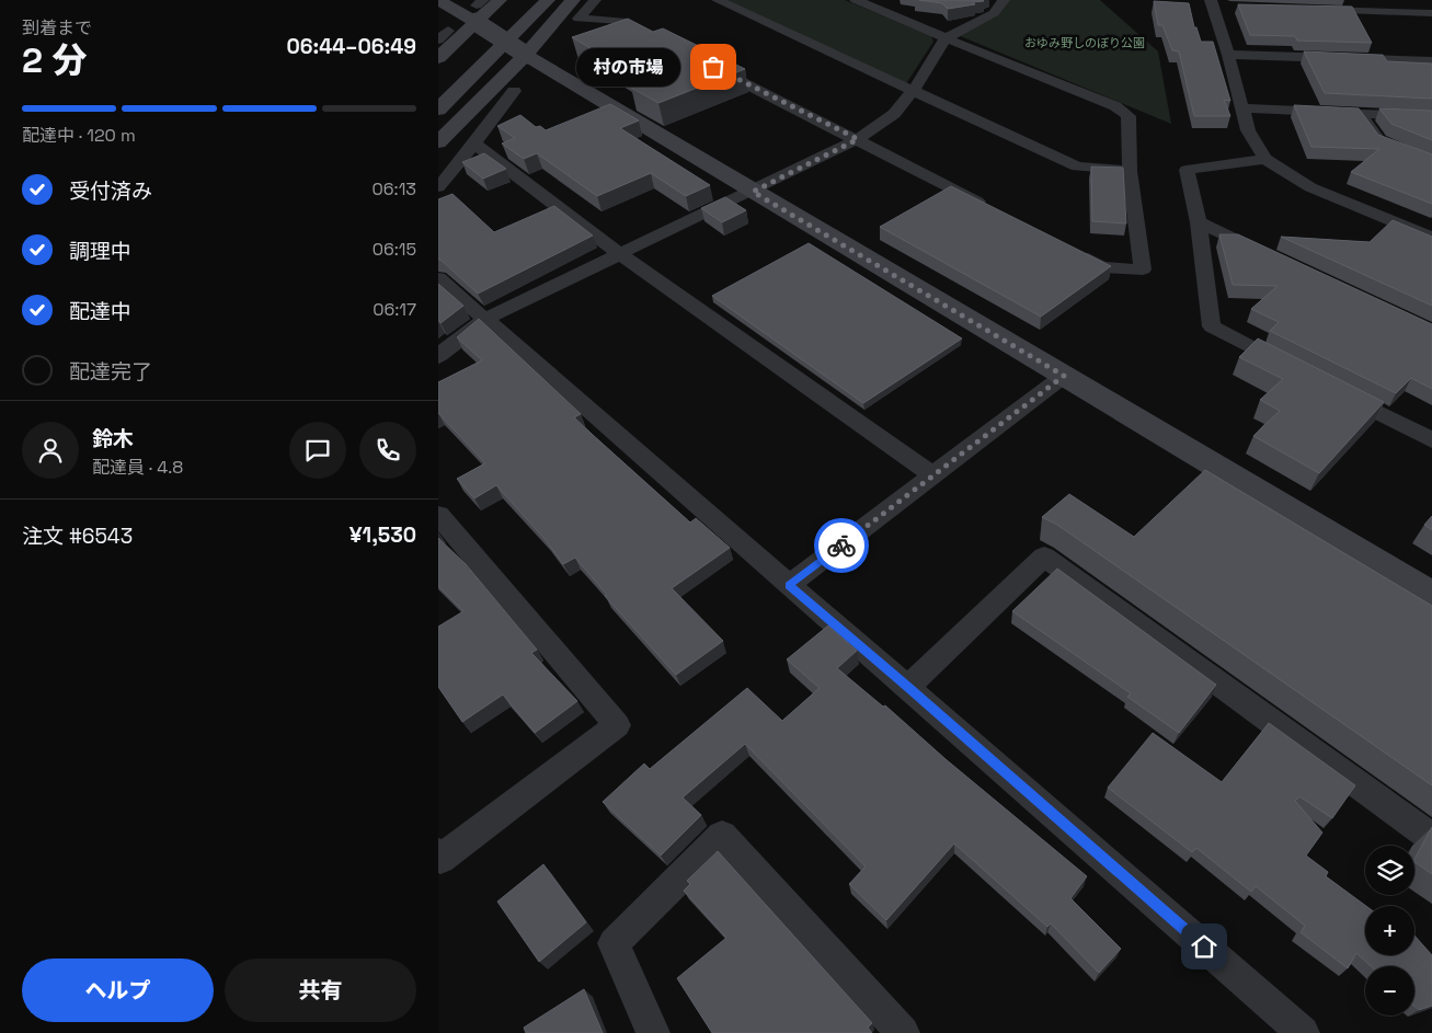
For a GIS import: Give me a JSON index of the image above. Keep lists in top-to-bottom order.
{
  "parks": ["おゆみ野しのぼり公園"],
  "places": ["村の市場"],
  "page": {
    "heading": ["2 分", "到着まで", "06:44–06:49"],
    "panel": [
      "鈴木",
      "配達員 · 4.8",
      "注文 #6543",
      "¥1,530"
    ],
    "bubble": "村の市場",
    "bar": "配達中 · 120 m",
    "list": [
      ["受付済み", "06:13"],
      ["調理中", "06:15"],
      ["配達中", "06:17"],
      "配達完了"
    ],
    "map_buttons": ["+", "−"],
    "buttons": ["ヘルプ", "共有"]
  }
}
